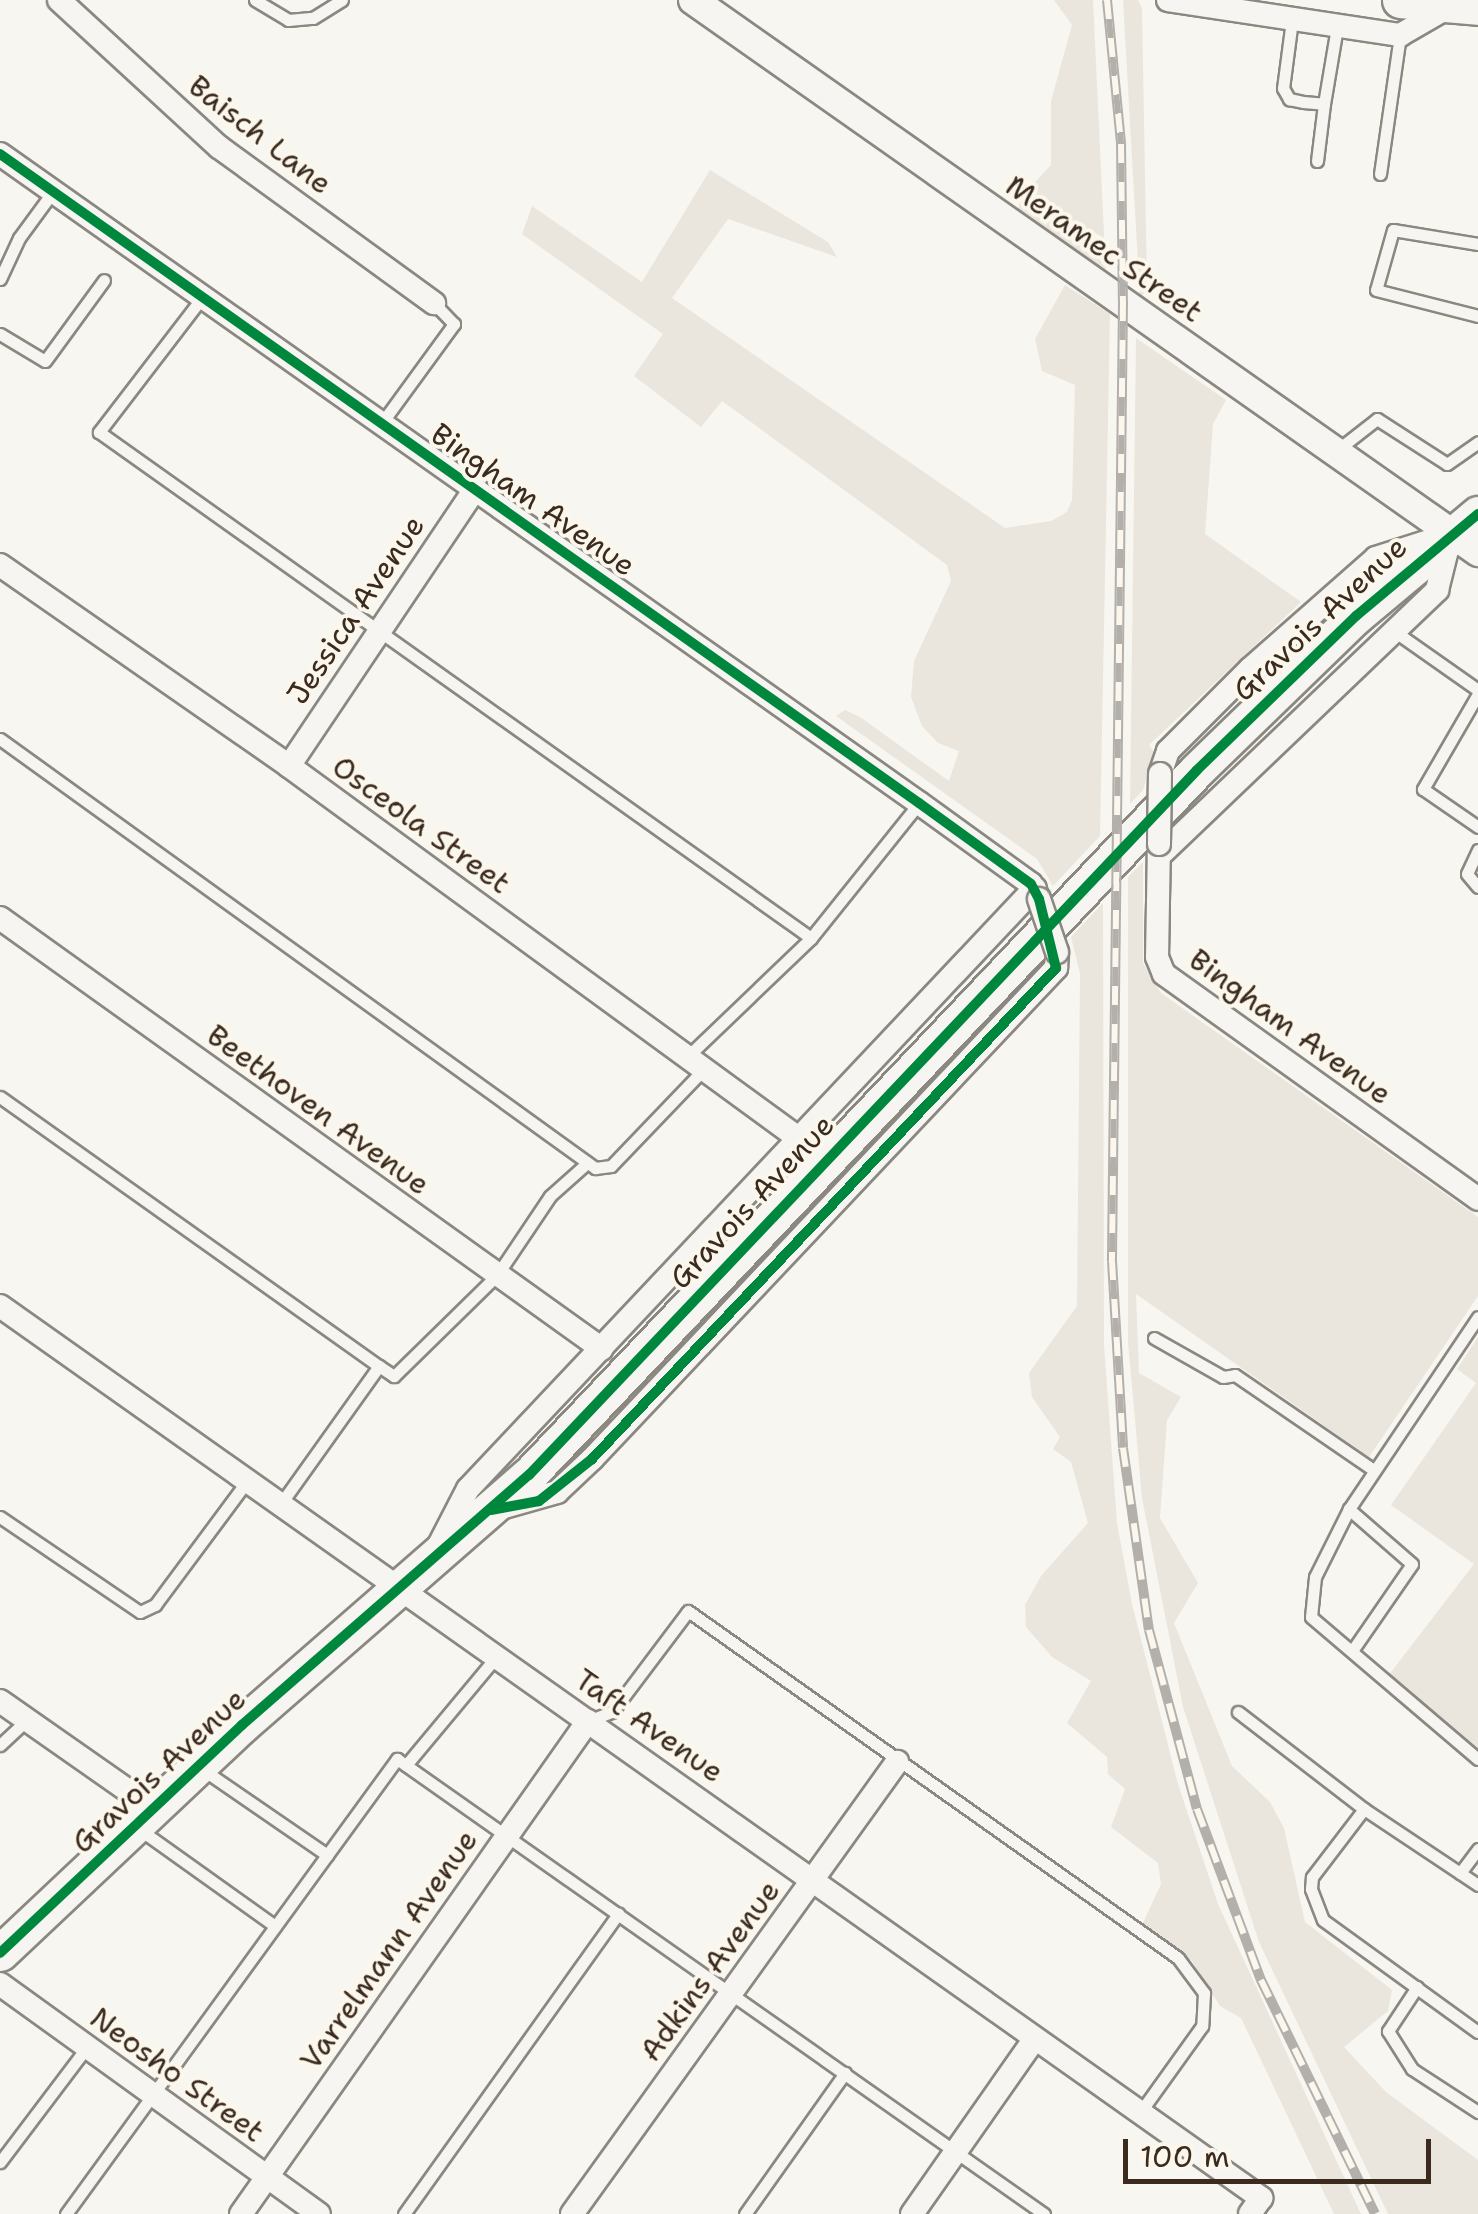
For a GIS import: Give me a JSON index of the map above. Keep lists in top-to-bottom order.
{
  "streets": {
    "main road": ["Gravois Avenue"],
    "street": [
      "Baisch Lane",
      "Meramec Street",
      "Bingham Avenue",
      "Jessica Avenue",
      "Osceola Street",
      "Beethoven Avenue",
      "Taft Avenue",
      "Varrelmann Avenue",
      "Adkins Avenue",
      "Neosho Street"
    ]
  },
  "crossings": [
    ["Meramec Street", "Gravois Avenue"],
    ["Bingham Avenue", "Jessica Avenue"],
    ["Bingham Avenue", "Gravois Avenue"],
    ["Jessica Avenue", "Osceola Street"],
    ["Gravois Avenue", "Osceola Street"],
    ["Gravois Avenue", "Beethoven Avenue"],
    ["Gravois Avenue", "Taft Avenue"],
    ["Taft Avenue", "Varrelmann Avenue"],
    ["Taft Avenue", "Adkins Avenue"],
    ["Varrelmann Avenue", "Neosho Street"]
  ],
  "scale_bar": "100 m"
}
